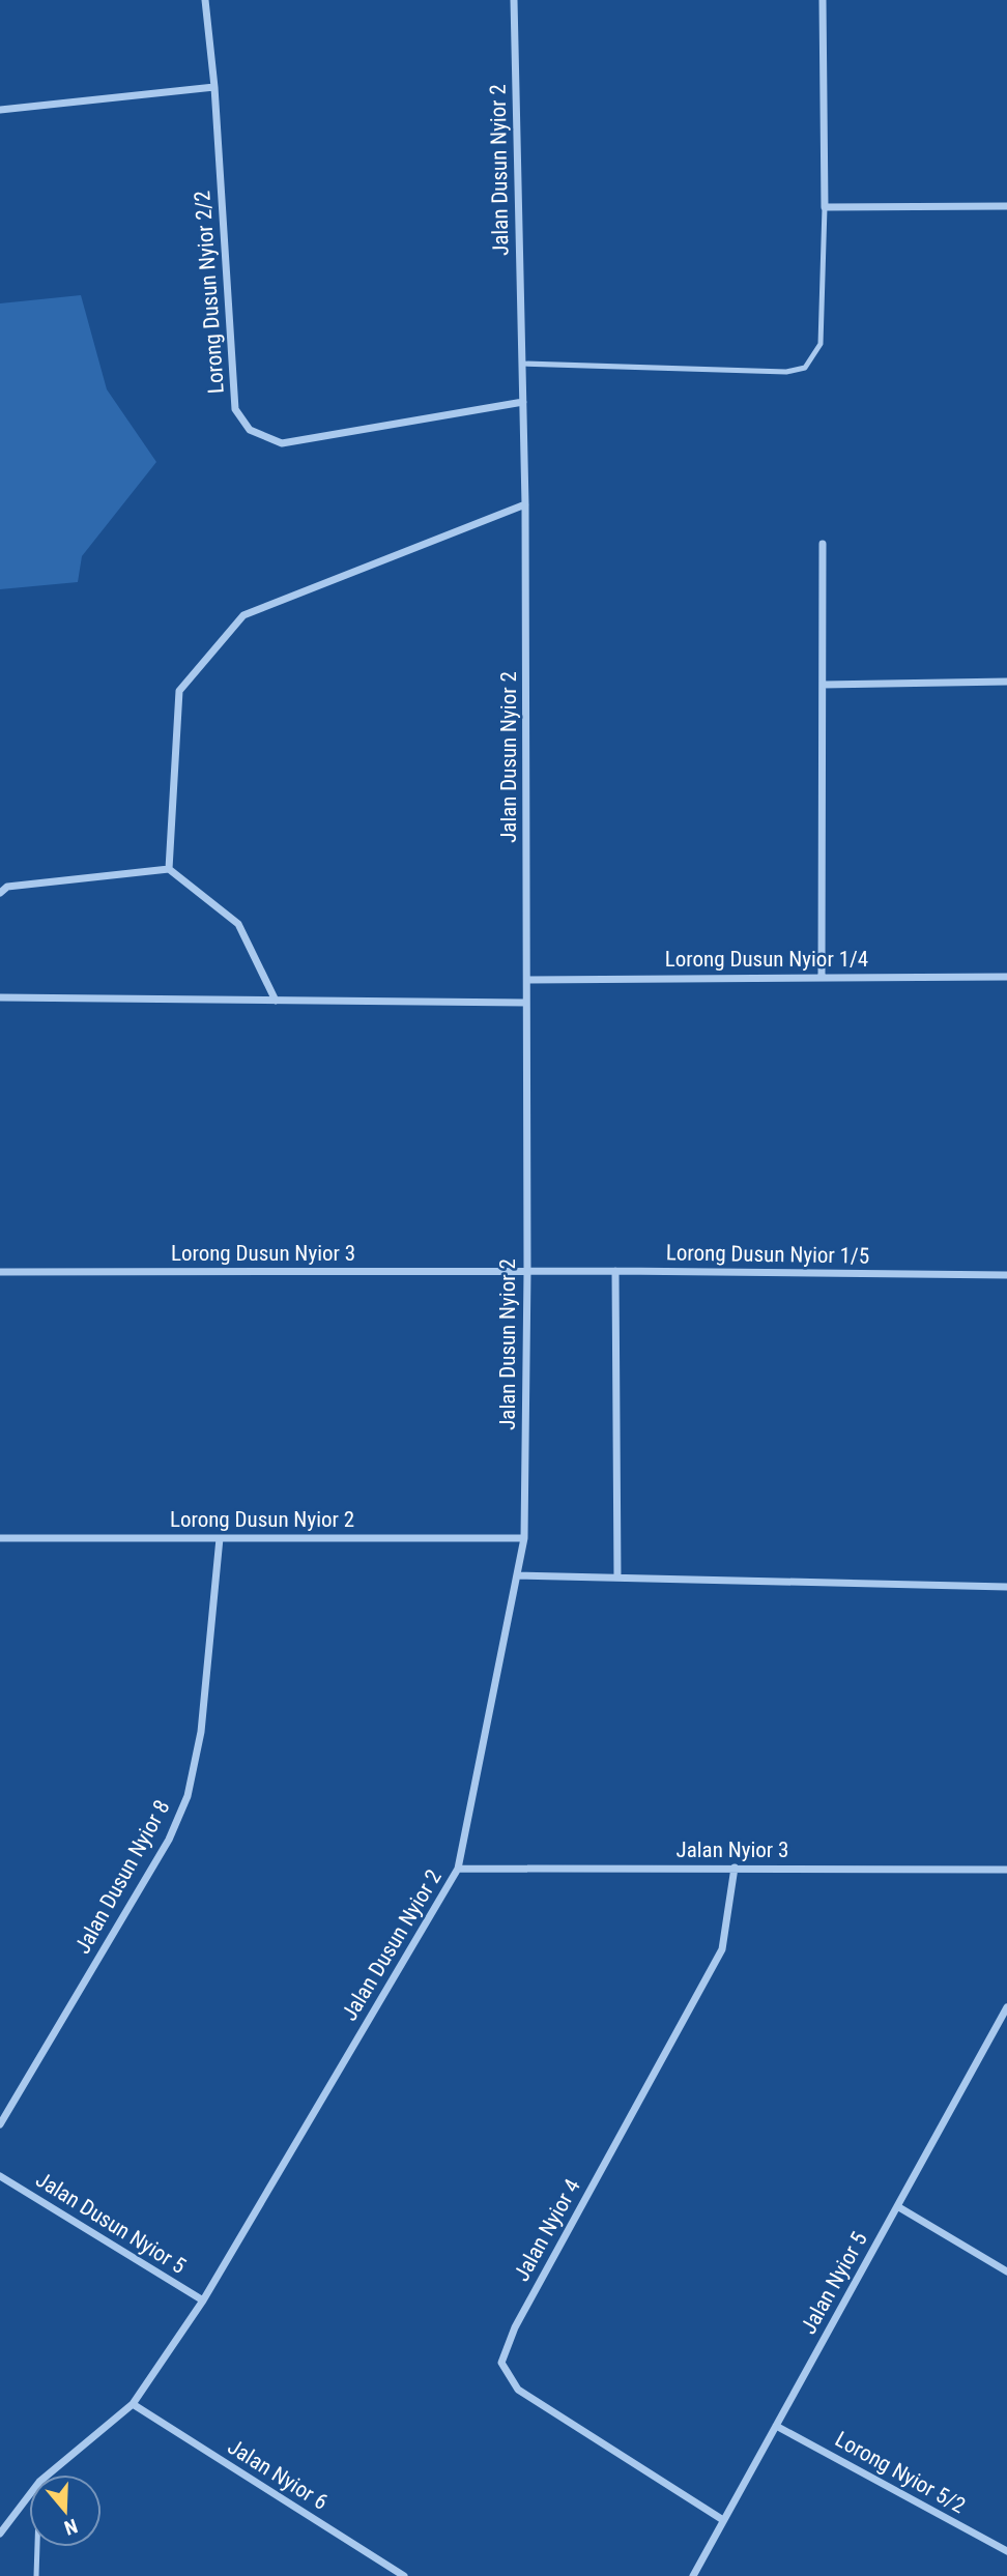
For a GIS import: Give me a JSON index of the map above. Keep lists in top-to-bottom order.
{
  "streets": {
    "street": [
      "Jalan Dusun Nyior 2",
      "Lorong Dusun Nyior 2/2",
      "Lorong Dusun Nyior 1/4",
      "Lorong Dusun Nyior 3",
      "Lorong Dusun Nyior 1/5",
      "Lorong Dusun Nyior 2",
      "Jalan Nyior 3",
      "Jalan Dusun Nyior 8",
      "Jalan Dusun Nyior 5",
      "Jalan Nyior 4",
      "Jalan Nyior 5",
      "Lorong Nyior 5/2",
      "Jalan Nyior 6"
    ]
  },
  "crossings": [
    ["Jalan Dusun Nyior 2", "Lorong Dusun Nyior 2/2"],
    ["Jalan Dusun Nyior 2", "Lorong Dusun Nyior 1/4"],
    ["Jalan Dusun Nyior 2", "Lorong Dusun Nyior 3"],
    ["Jalan Dusun Nyior 2", "Lorong Dusun Nyior 1/5"],
    ["Jalan Dusun Nyior 2", "Lorong Dusun Nyior 2"],
    ["Jalan Dusun Nyior 2", "Jalan Nyior 3"],
    ["Jalan Dusun Nyior 2", "Jalan Dusun Nyior 5"],
    ["Jalan Dusun Nyior 2", "Jalan Nyior 6"],
    ["Lorong Dusun Nyior 3", "Lorong Dusun Nyior 1/5"],
    ["Lorong Dusun Nyior 2", "Jalan Dusun Nyior 8"],
    ["Jalan Nyior 3", "Jalan Nyior 4"],
    ["Jalan Nyior 4", "Jalan Nyior 5"],
    ["Jalan Nyior 5", "Lorong Nyior 5/2"]
  ],
  "north": "bottom"
}
